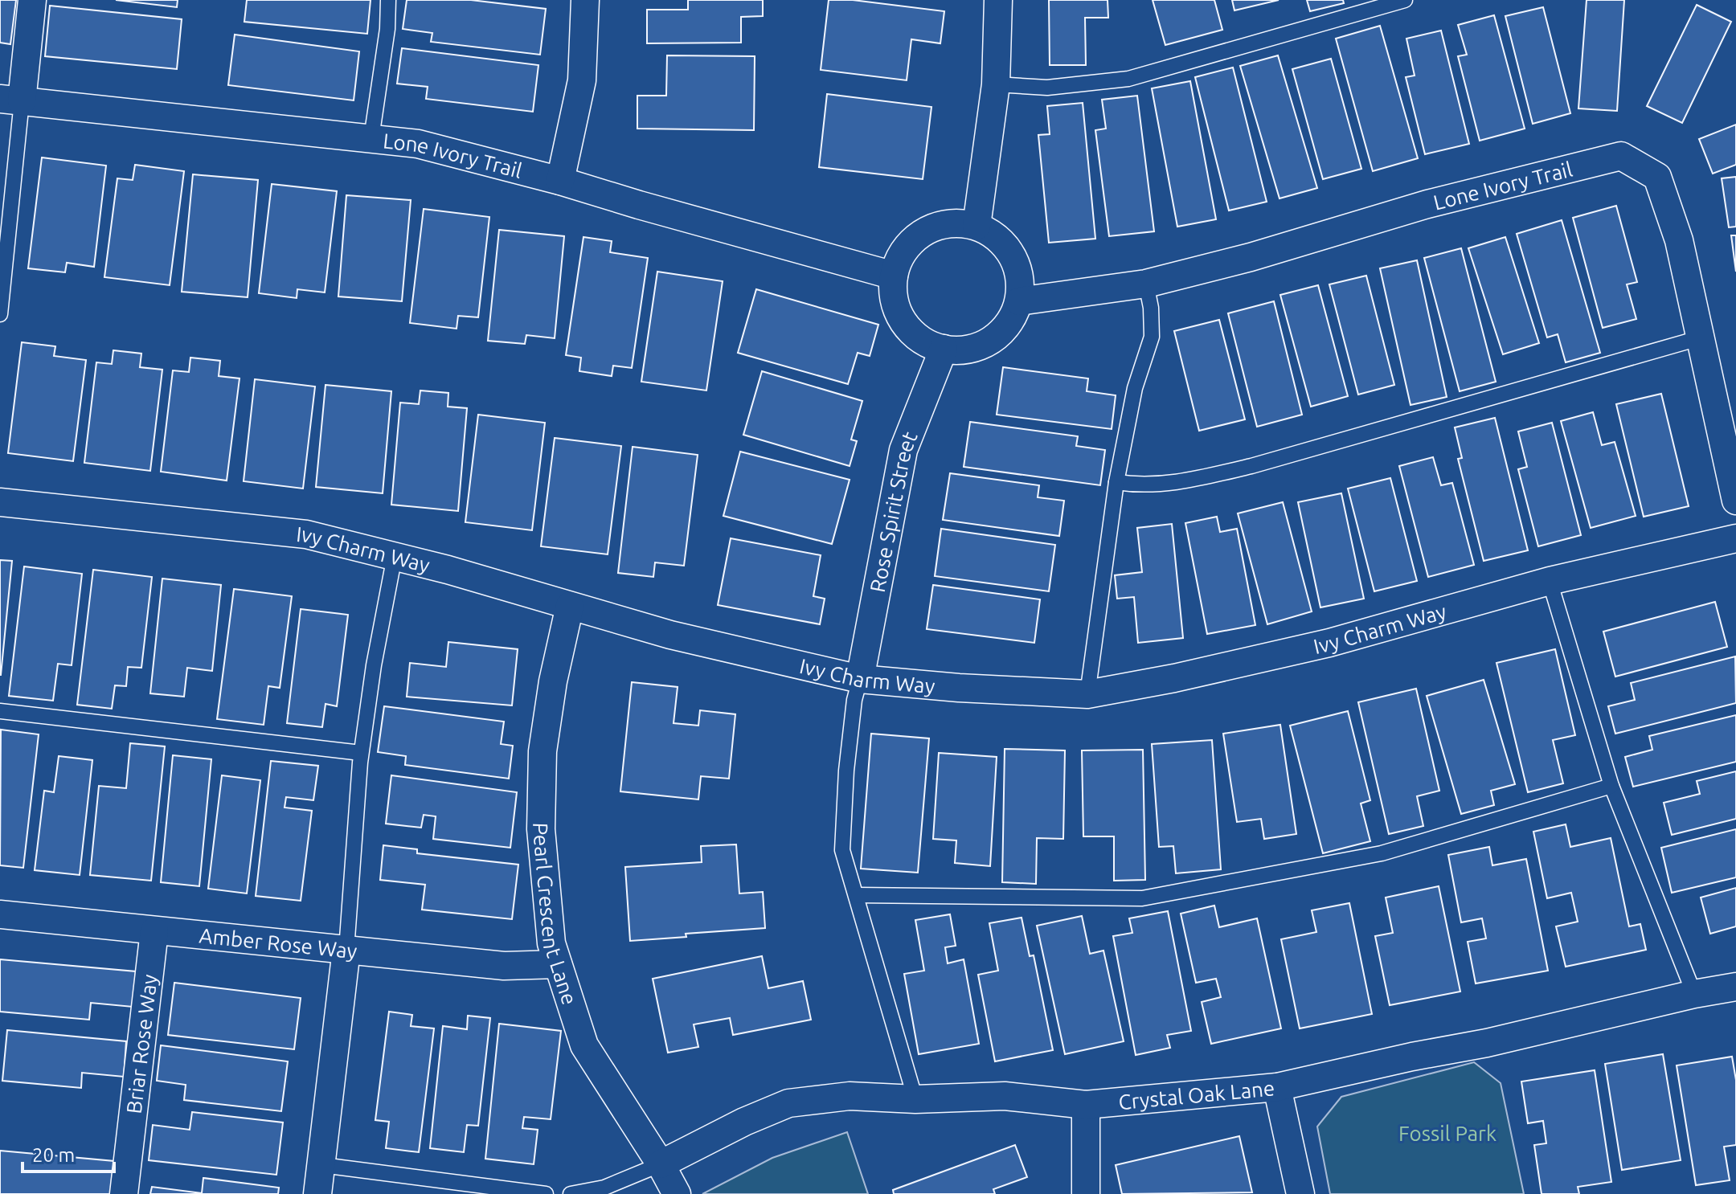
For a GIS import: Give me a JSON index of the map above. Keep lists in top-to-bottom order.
{
  "streets": {
    "street": [
      "Lone Ivory Trail",
      "Rose Spirit Street",
      "Ivy Charm Way",
      "Pearl Crescent Lane",
      "Amber Rose Way",
      "Briar Rose Way",
      "Crystal Oak Lane"
    ]
  },
  "crossings": [
    ["Lone Ivory Trail", "Rose Spirit Street"],
    ["Rose Spirit Street", "Ivy Charm Way"],
    ["Ivy Charm Way", "Pearl Crescent Lane"],
    ["Pearl Crescent Lane", "Amber Rose Way"],
    ["Pearl Crescent Lane", "Crystal Oak Lane"],
    ["Amber Rose Way", "Briar Rose Way"]
  ],
  "parks": ["Fossil Park"],
  "scale_bar": "20 m"
}
